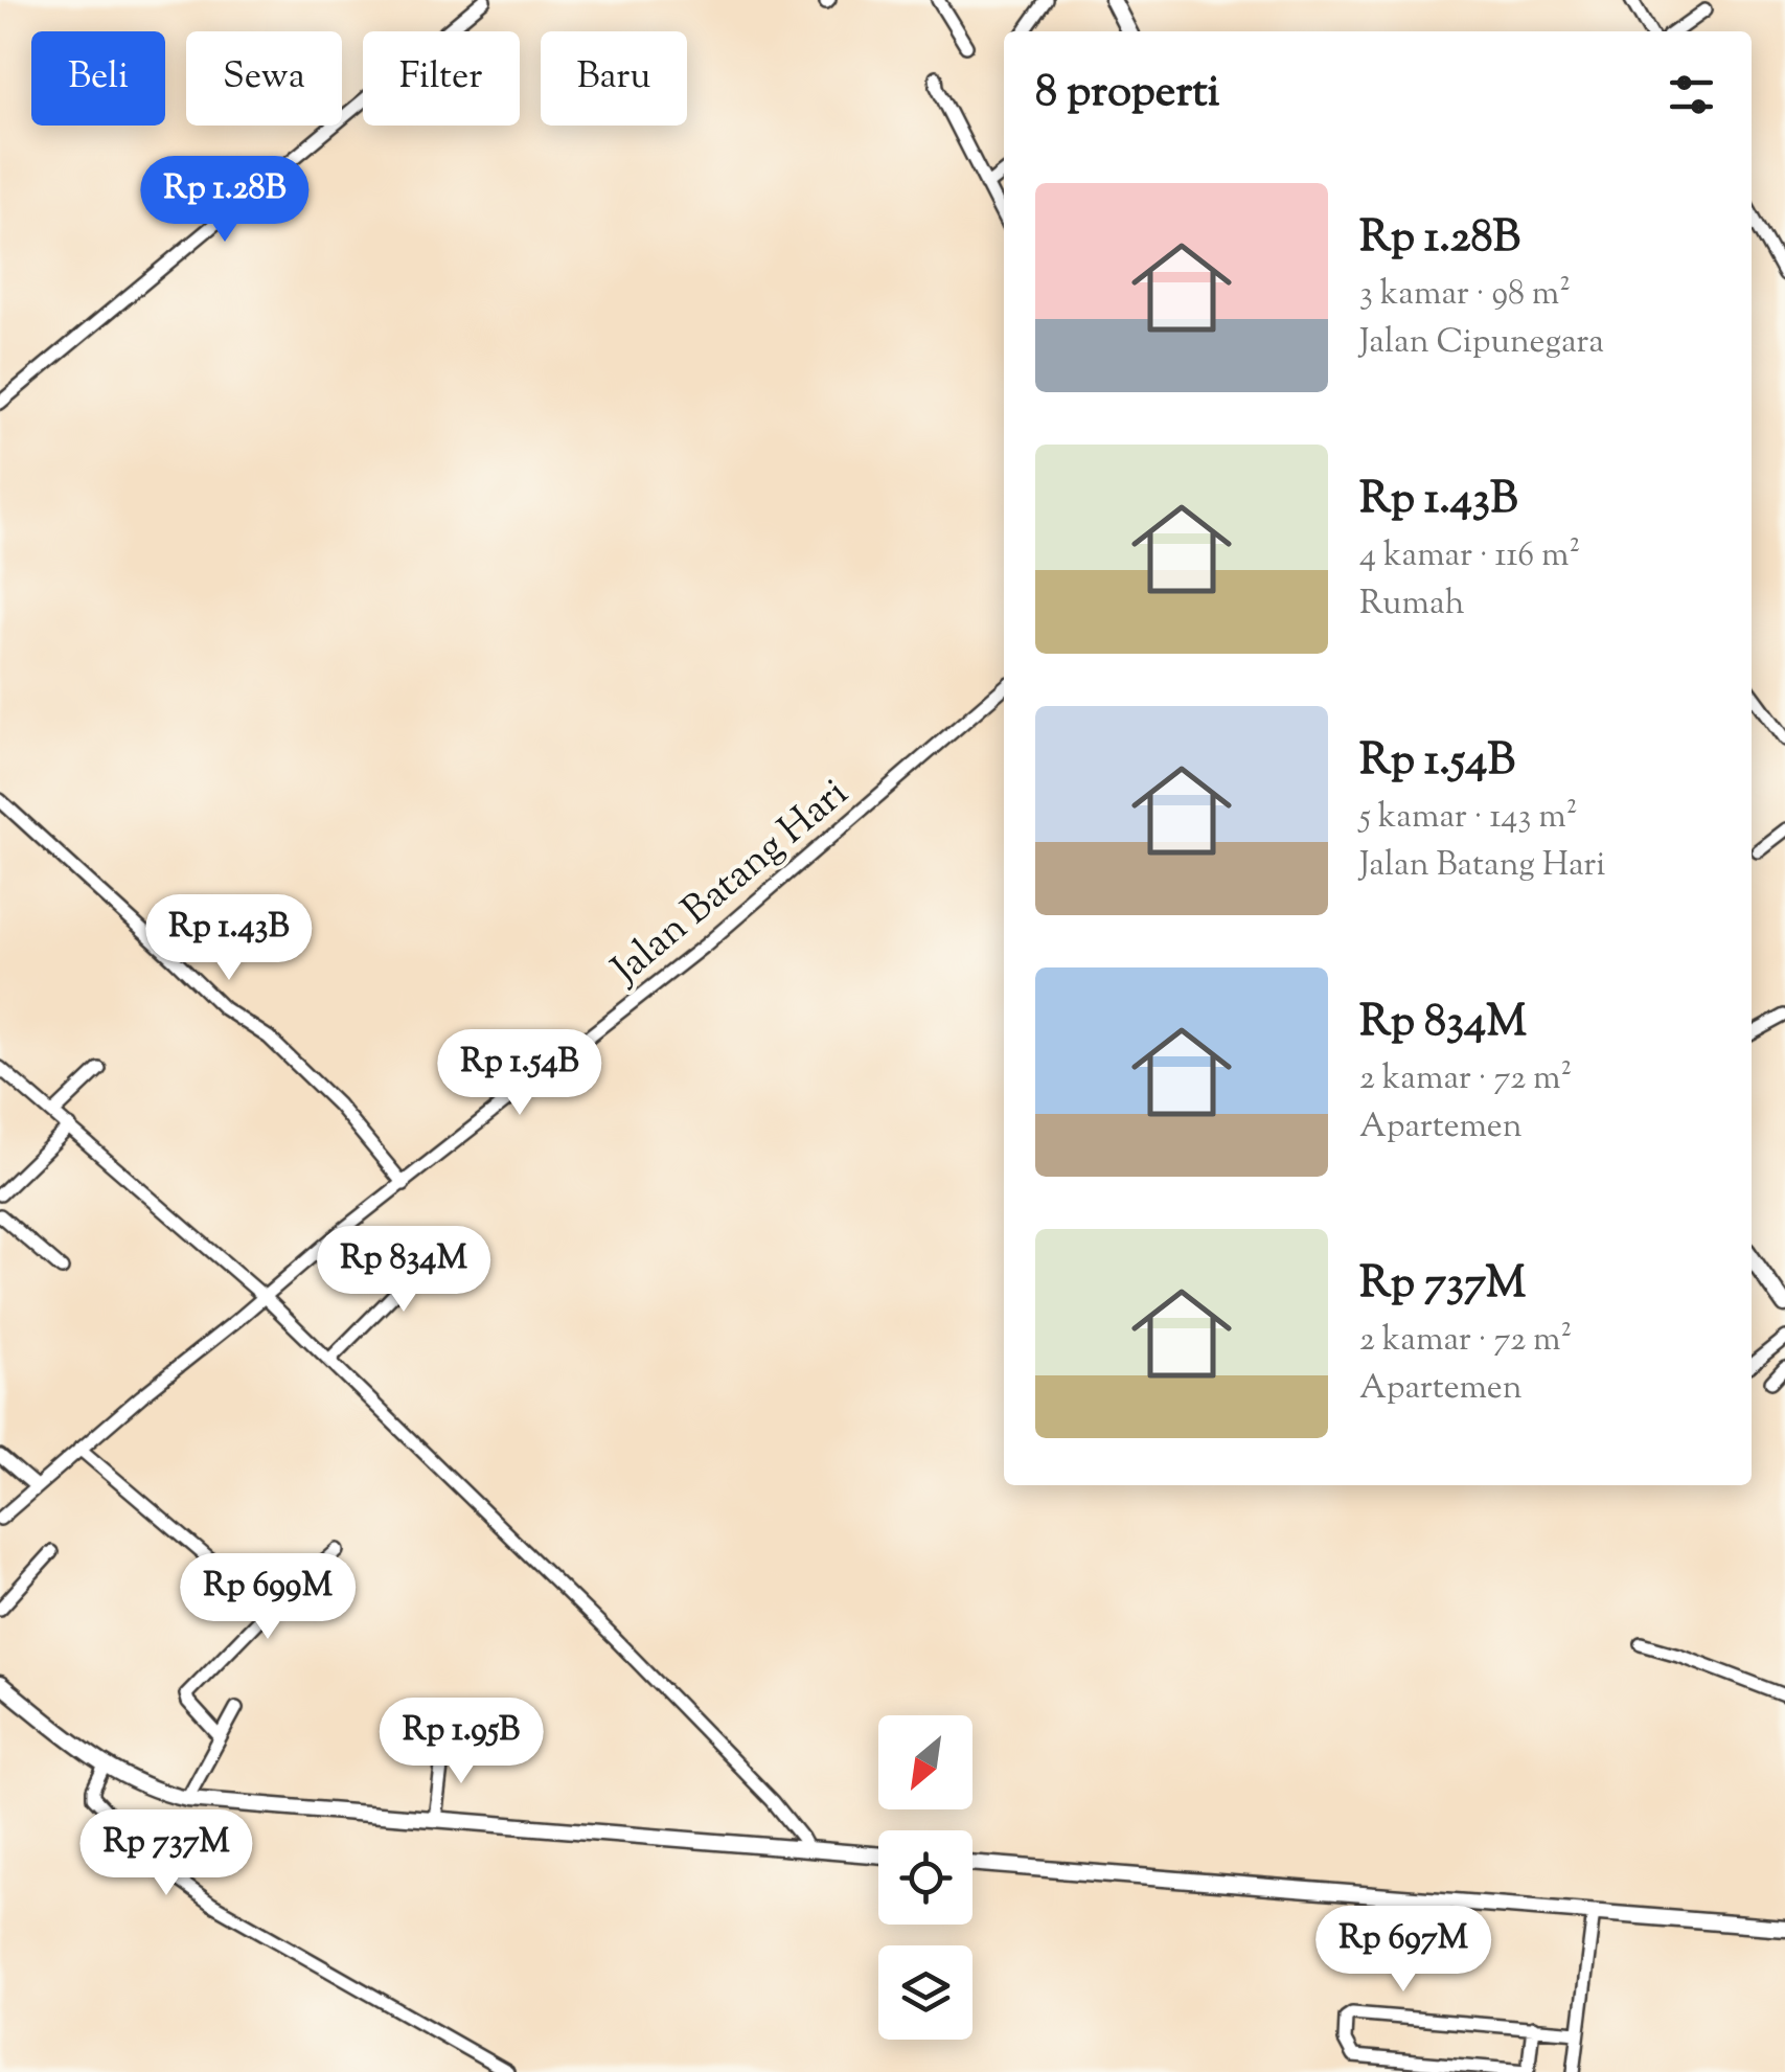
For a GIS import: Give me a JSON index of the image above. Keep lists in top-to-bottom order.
{
  "streets": {
    "street": ["Jalan Batang Hari"]
  },
  "north": "bottom left",
  "page": {
    "chip": [
      "Beli",
      "Sewa",
      "Filter",
      "Baru"
    ],
    "heading": "8 properti",
    "price": [
      "Rp 1.28B",
      "Rp 1.43B",
      "Rp 1.54B",
      "Rp 834M",
      "Rp 699M",
      "Rp 1.95B",
      "Rp 737M",
      "Rp 697M"
    ],
    "list": [
      {
        "name": "Rp 1.28B",
        "note": "3 kamar · 98 m² · Jalan Cipunegara"
      },
      {
        "name": "Rp 1.43B",
        "note": "4 kamar · 116 m² · Rumah"
      },
      {
        "name": "Rp 1.54B",
        "note": "5 kamar · 143 m² · Jalan Batang Hari"
      },
      {
        "name": "Rp 834M",
        "note": "2 kamar · 72 m² · Apartemen"
      },
      {
        "name": "Rp 737M",
        "note": "2 kamar · 72 m² · Apartemen"
      }
    ]
  }
}
